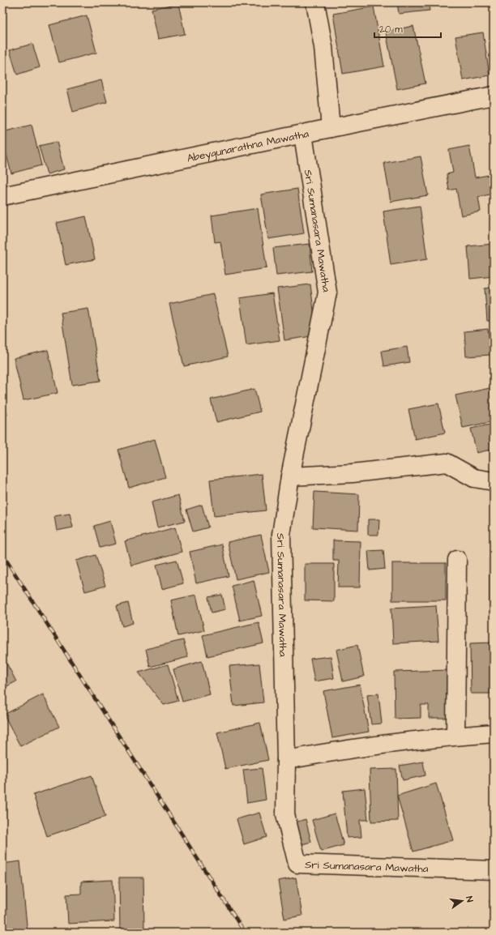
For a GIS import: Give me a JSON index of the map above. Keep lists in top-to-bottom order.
{
  "streets": {
    "street": ["Abeygunarathna Mawatha", "Sri Sumanasara Mawatha"]
  },
  "crossings": [
    ["Abeygunarathna Mawatha", "Sri Sumanasara Mawatha"]
  ],
  "scale_bar": "20 m",
  "north": "right"
}
